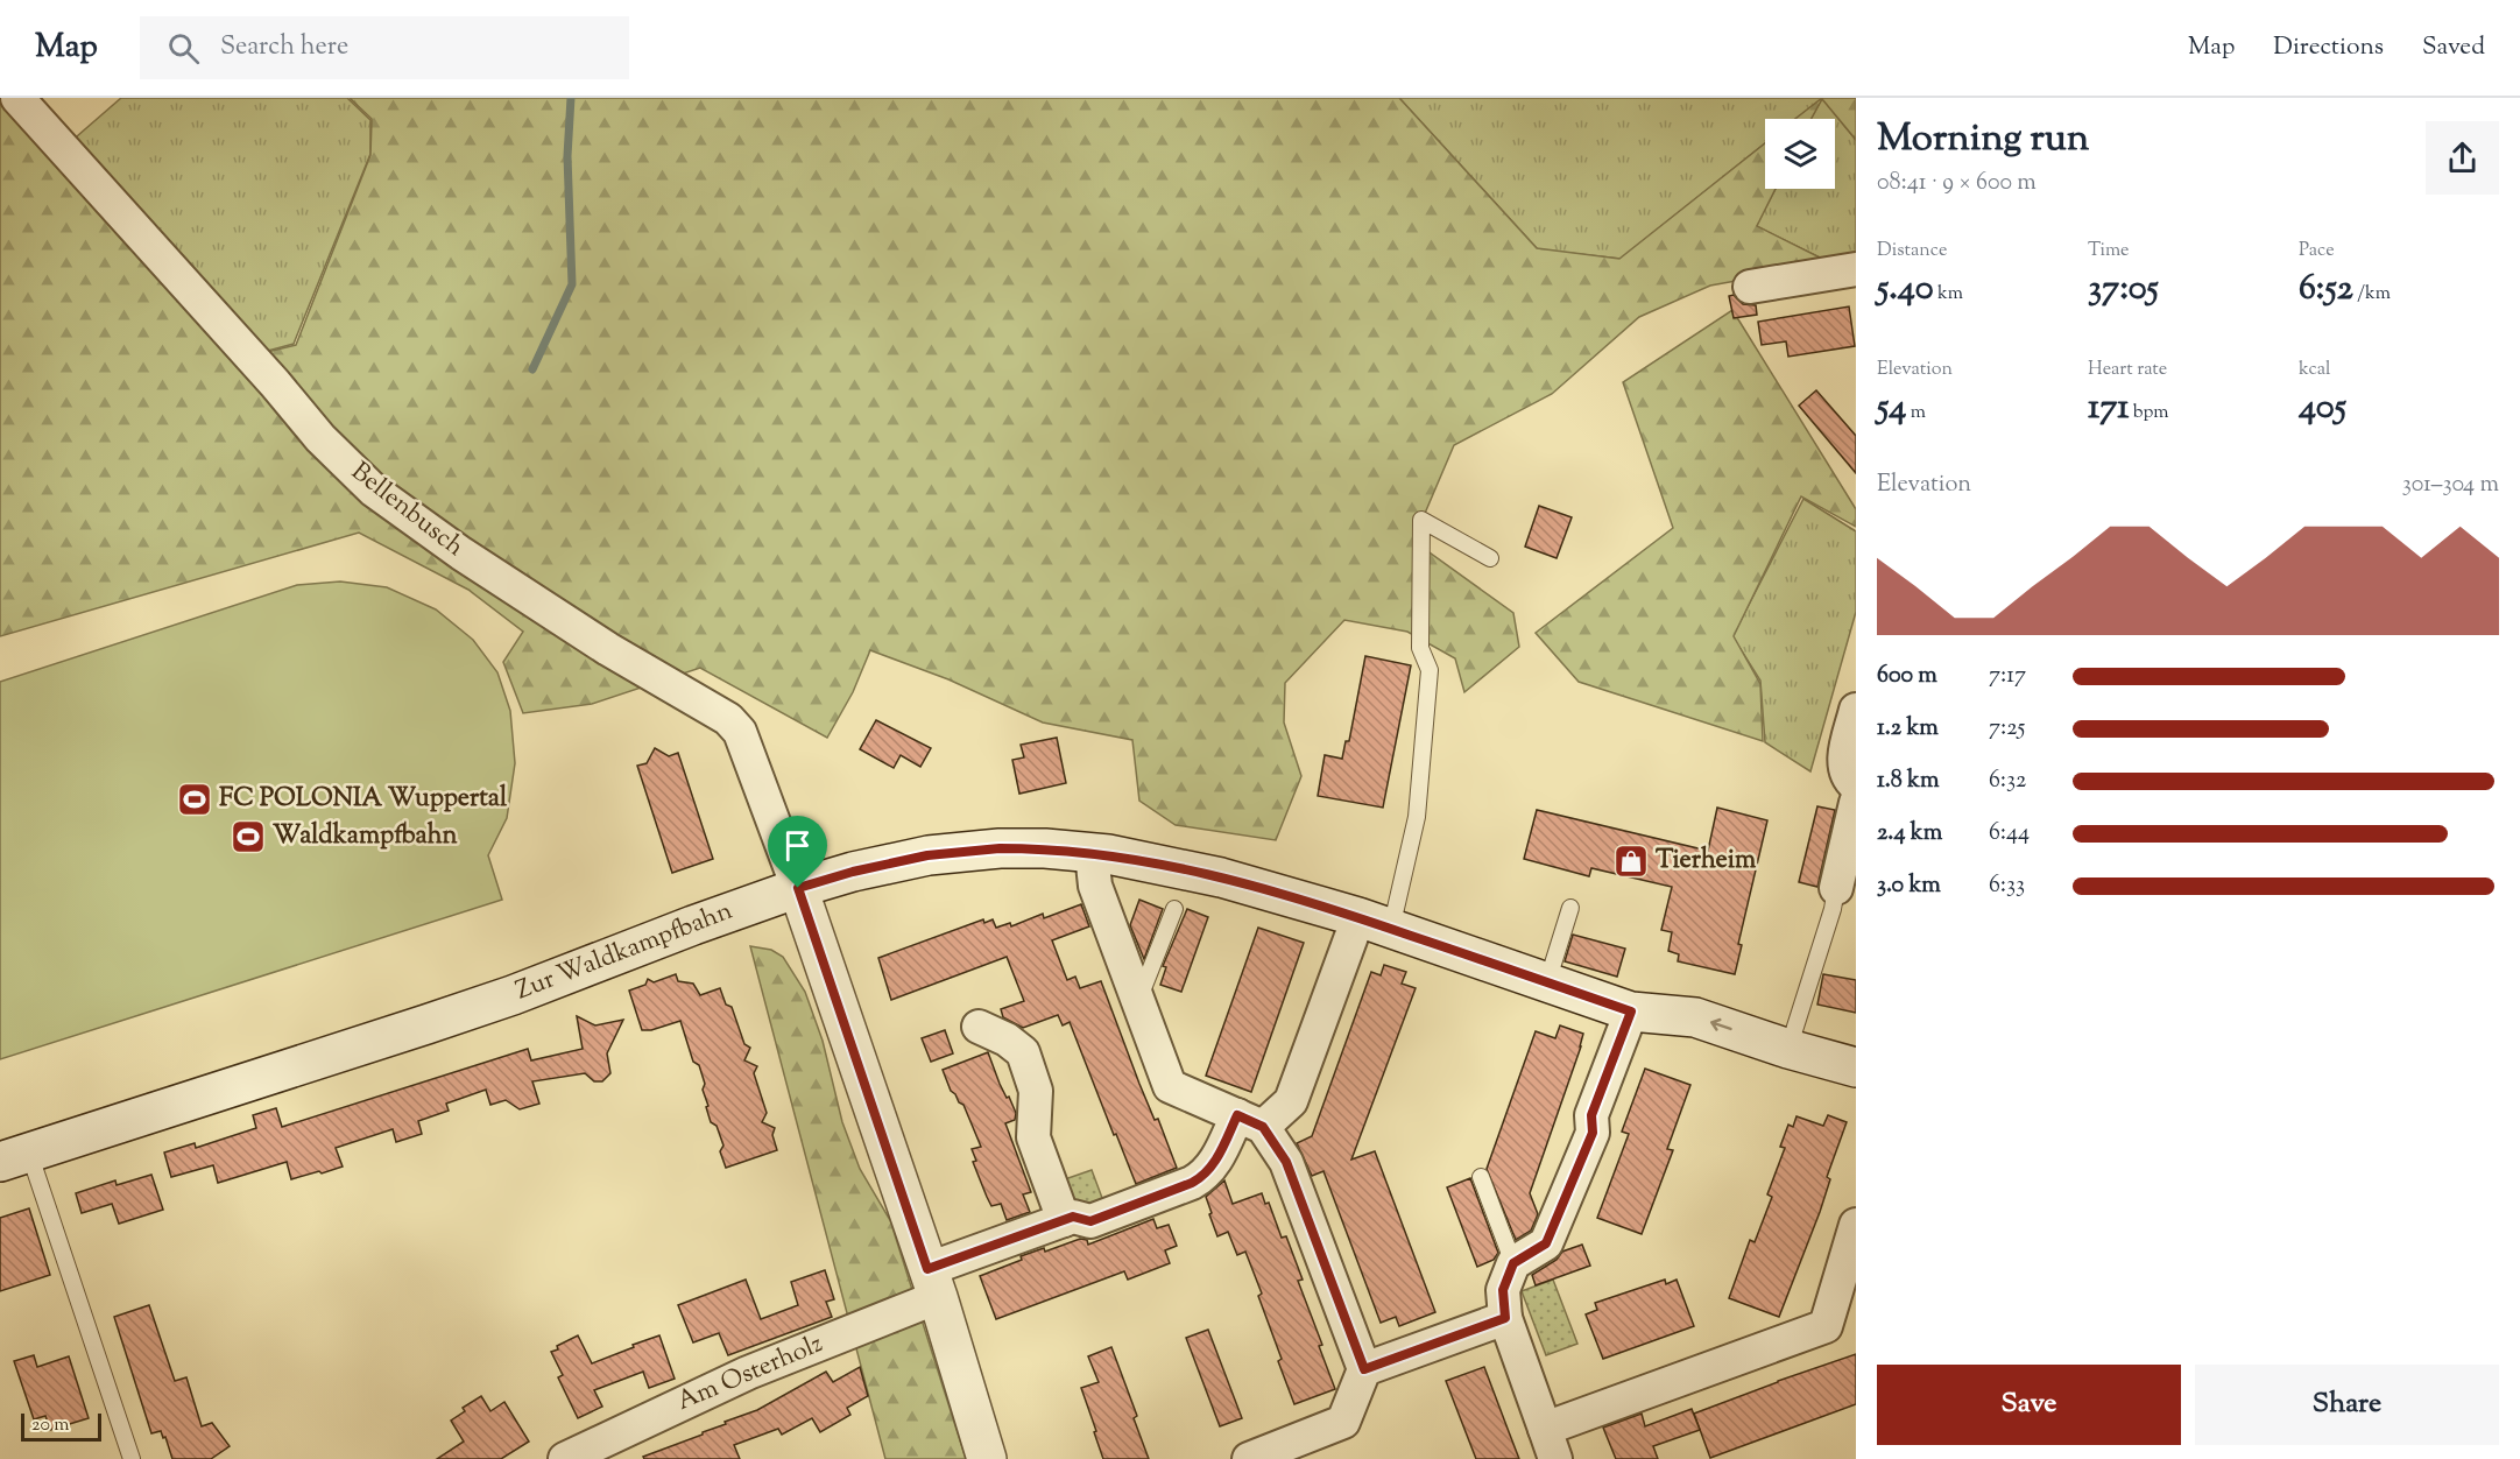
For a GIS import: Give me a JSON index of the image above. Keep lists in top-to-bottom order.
{
  "streets": {
    "main road": ["Zur Waldkampfbahn"],
    "street": ["Bellenbusch", "Am Osterholz"]
  },
  "crossings": [
    ["Bellenbusch", "Zur Waldkampfbahn"]
  ],
  "places": {
    "sports": ["FC POLONIA Wuppertal", "Waldkampfbahn"],
    "shop": ["Tierheim"]
  },
  "scale_bar": "20 m",
  "page": {
    "header": "Map",
    "search": "Search here",
    "nav": ["Map", "Directions", "Saved"],
    "heading": ["Morning run", "08:41 · 9 × 600 m"],
    "stats": [
      ["Distance", "5.40 km"],
      ["Time", "37:05"],
      ["Pace", "6:52 /km"],
      ["Elevation", "54 m"],
      ["Heart rate", "171 bpm"],
      ["kcal", "405"]
    ],
    "chart": ["Elevation", "301–304 m"],
    "list": [
      {
        "name": "600 m",
        "note": "7:17"
      },
      {
        "name": "1.2 km",
        "note": "7:25"
      },
      {
        "name": "1.8 km",
        "note": "6:32"
      },
      {
        "name": "2.4 km",
        "note": "6:44"
      },
      {
        "name": "3.0 km",
        "note": "6:33"
      }
    ],
    "buttons": ["Save", "Share"],
    "scale": "20 m"
  }
}
